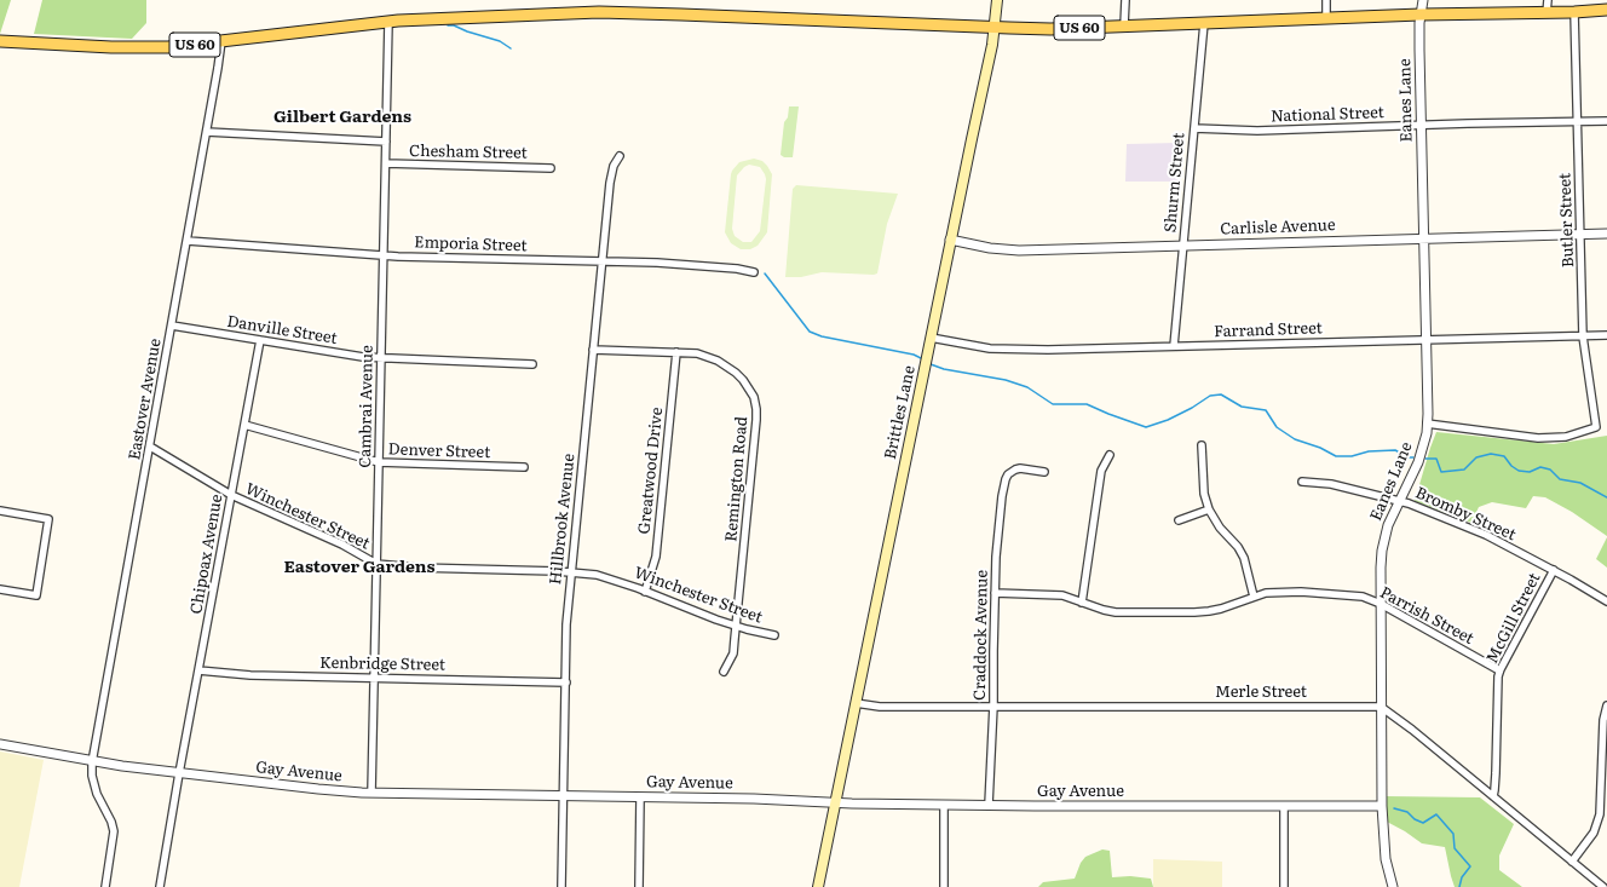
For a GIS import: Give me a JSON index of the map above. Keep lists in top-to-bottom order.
{
  "streets": {
    "main road": ["US 60", "Brittles Lane"],
    "street": [
      "Eanes Lane",
      "National Street",
      "Chesham Street",
      "Shurm Street",
      "Butler Street",
      "Carlisle Avenue",
      "Emporia Street",
      "Danville Street",
      "Farrand Street",
      "Eastover Avenue",
      "Cambrai Avenue",
      "Denver Street",
      "Greatwood Drive",
      "Remington Road",
      "Bromby Street",
      "Winchester Street",
      "Hillbrook Avenue",
      "Chipoax Avenue",
      "Parrish Street",
      "McGill Street",
      "Craddock Avenue",
      "Kenbridge Street",
      "Merle Street",
      "Gay Avenue"
    ]
  },
  "crossings": [
    ["US 60", "Eanes Lane"],
    ["US 60", "Shurm Street"],
    ["US 60", "Butler Street"],
    ["US 60", "Eastover Avenue"],
    ["US 60", "Cambrai Avenue"],
    ["US 60", "Brittles Lane"],
    ["Eanes Lane", "National Street"],
    ["Eanes Lane", "Butler Street"],
    ["Eanes Lane", "Carlisle Avenue"],
    ["Eanes Lane", "Farrand Street"],
    ["Eanes Lane", "Bromby Street"],
    ["Eanes Lane", "Parrish Street"],
    ["Eanes Lane", "Merle Street"],
    ["Eanes Lane", "Gay Avenue"],
    ["National Street", "Shurm Street"],
    ["National Street", "Butler Street"],
    ["Chesham Street", "Eastover Avenue"],
    ["Chesham Street", "Cambrai Avenue"],
    ["Shurm Street", "Carlisle Avenue"],
    ["Shurm Street", "Farrand Street"],
    ["Butler Street", "Carlisle Avenue"],
    ["Butler Street", "Farrand Street"],
    ["Carlisle Avenue", "Brittles Lane"],
    ["Emporia Street", "Eastover Avenue"],
    ["Emporia Street", "Cambrai Avenue"],
    ["Emporia Street", "Hillbrook Avenue"],
    ["Danville Street", "Eastover Avenue"],
    ["Danville Street", "Cambrai Avenue"],
    ["Danville Street", "Chipoax Avenue"],
    ["Farrand Street", "Brittles Lane"],
    ["Eastover Avenue", "Winchester Street"],
    ["Eastover Avenue", "Gay Avenue"],
    ["Cambrai Avenue", "Denver Street"],
    ["Cambrai Avenue", "Winchester Street"],
    ["Cambrai Avenue", "Kenbridge Street"],
    ["Cambrai Avenue", "Gay Avenue"],
    ["Brittles Lane", "Merle Street"],
    ["Brittles Lane", "Gay Avenue"],
    ["Denver Street", "Chipoax Avenue"],
    ["Greatwood Drive", "Remington Road"],
    ["Greatwood Drive", "Winchester Street"],
    ["Remington Road", "Winchester Street"],
    ["Remington Road", "Hillbrook Avenue"],
    ["Bromby Street", "McGill Street"],
    ["Winchester Street", "Hillbrook Avenue"],
    ["Winchester Street", "Chipoax Avenue"],
    ["Hillbrook Avenue", "Kenbridge Street"],
    ["Hillbrook Avenue", "Gay Avenue"],
    ["Chipoax Avenue", "Kenbridge Street"],
    ["Chipoax Avenue", "Gay Avenue"],
    ["Parrish Street", "McGill Street"],
    ["Parrish Street", "Craddock Avenue"],
    ["Craddock Avenue", "Merle Street"],
    ["Craddock Avenue", "Gay Avenue"]
  ],
  "districts": ["Gilbert Gardens", "Eastover Gardens"]
}
